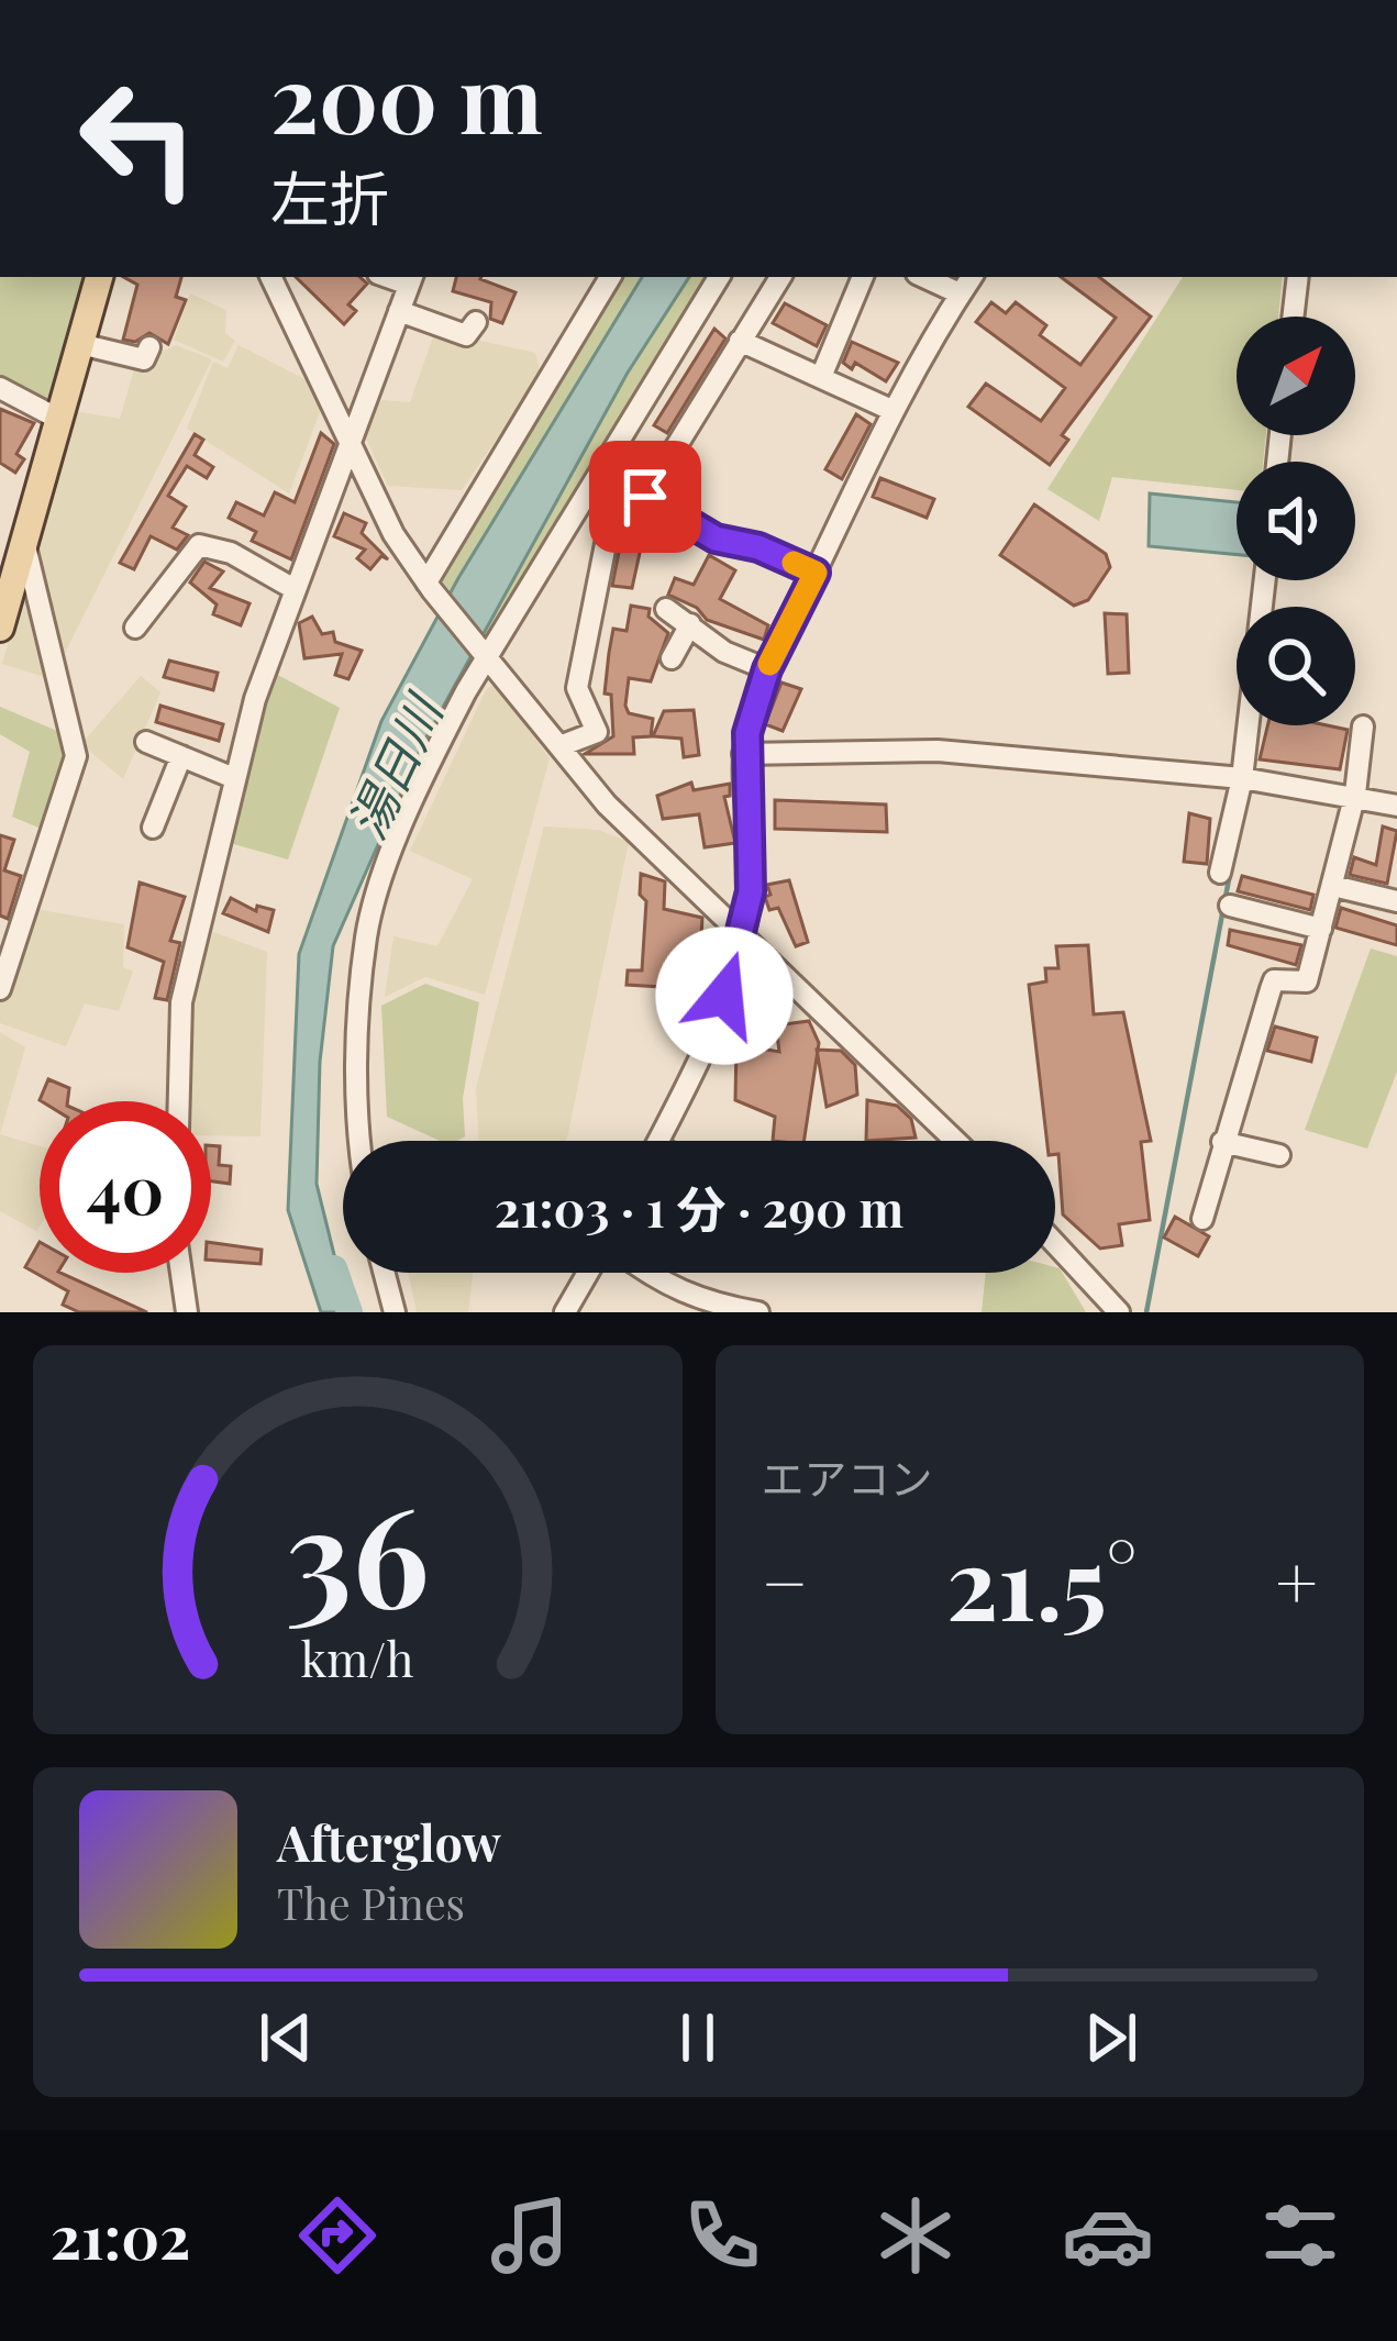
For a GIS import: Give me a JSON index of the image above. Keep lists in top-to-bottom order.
{
  "water": ["湯日川"],
  "north": "top right",
  "page": {
    "turn": ["200 m", "左折"],
    "limit": "40",
    "trip": "21:03 · 1 分 · 290 m",
    "tile": "エアコン",
    "heat": ["−", "21.5°", "+"],
    "song": ["Afterglow", "The Pines"],
    "tabs": "21:02",
    "gauge": ["36", "km/h"]
  }
}
